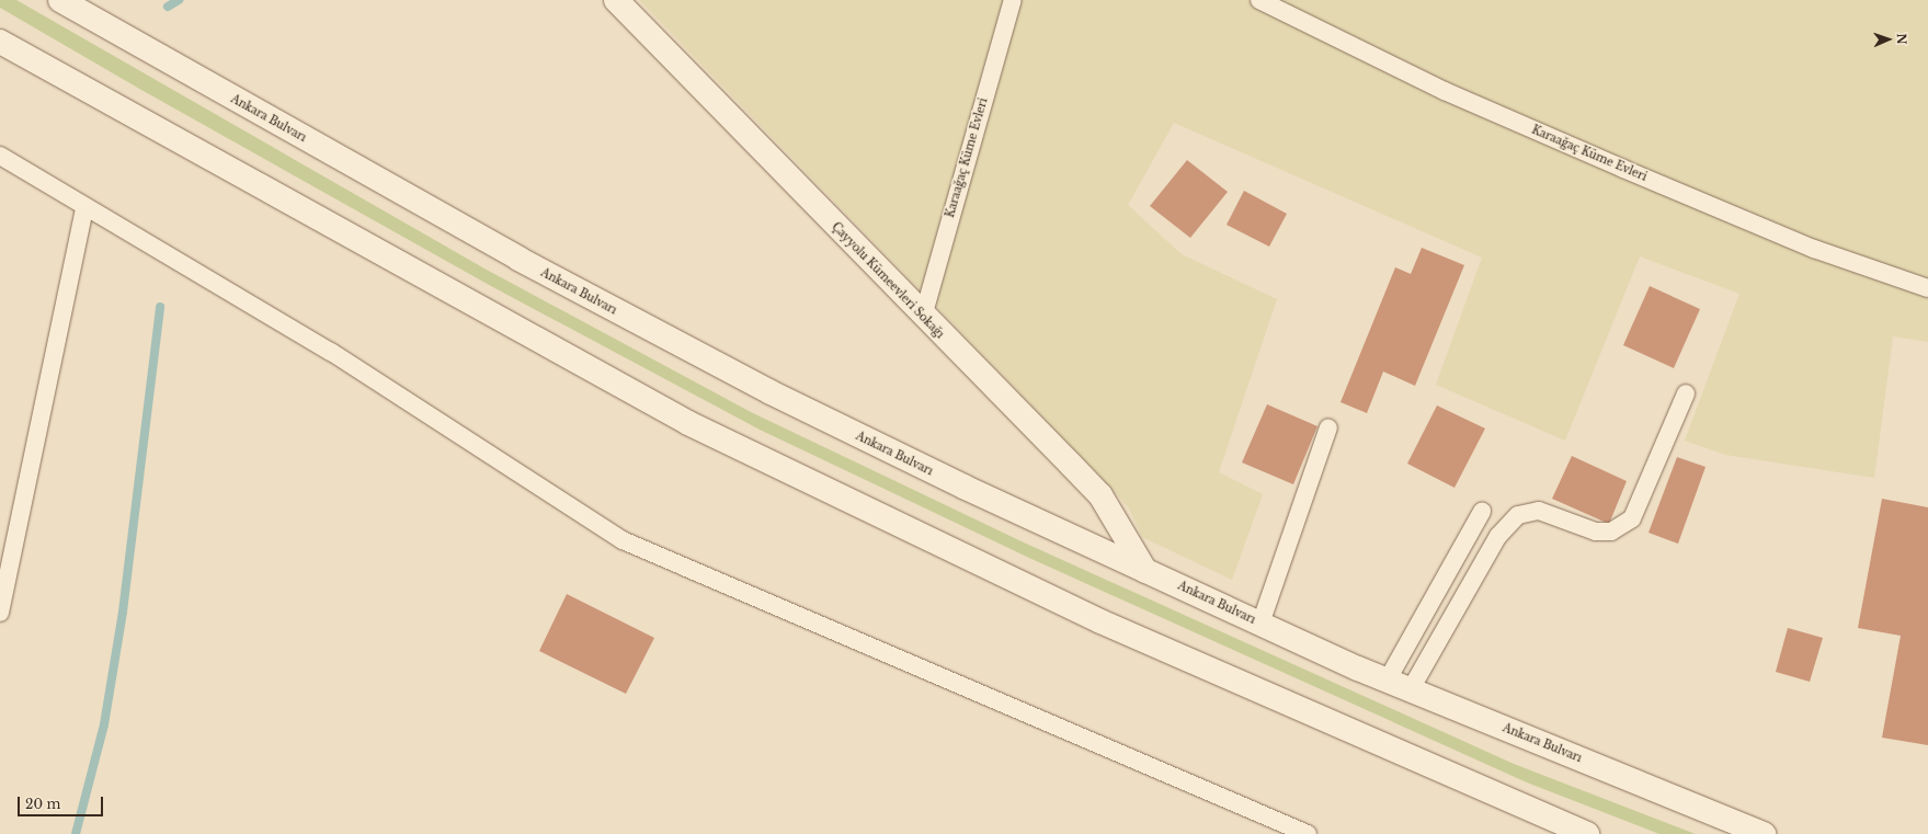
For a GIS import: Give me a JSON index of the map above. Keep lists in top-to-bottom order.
{
  "streets": {
    "main road": ["Ankara Bulvarı", "Çayyolu Kümeevleri Sokağı"],
    "lane": ["Karaağaç Küme Evleri"]
  },
  "crossings": [
    ["Ankara Bulvarı", "Çayyolu Kümeevleri Sokağı"],
    ["Karaağaç Küme Evleri", "Çayyolu Kümeevleri Sokağı"]
  ],
  "scale_bar": "20 m",
  "north": "right"
}
